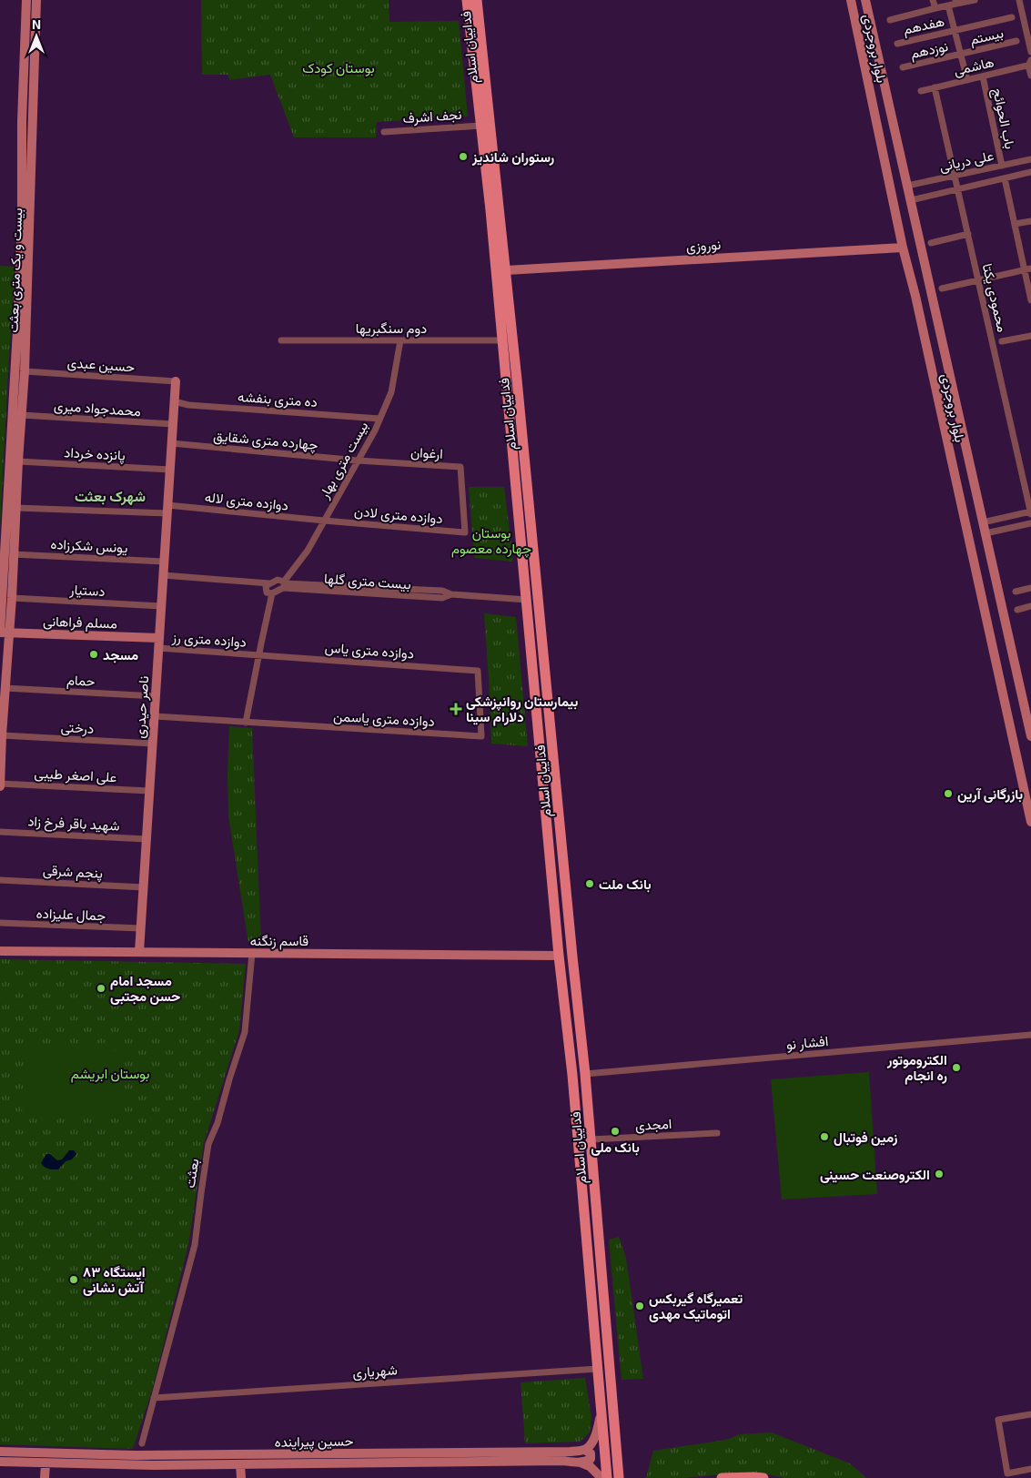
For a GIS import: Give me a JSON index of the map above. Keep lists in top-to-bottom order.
{
  "streets": {
    "main road": [
      "فداییان اسلام",
      "بلوار بروجردی",
      "نوروزی",
      "بیست و یک متری بعثت",
      "مسلم فراهانی",
      "ناصر حیدری",
      "قاسم زنگنه",
      "حسین پیراینده"
    ],
    "street": [
      "هفدهم",
      "بیستم",
      "نوزدهم",
      "هاشمی",
      "نجف اشرف",
      "باب الحوائج",
      "علی دریانی",
      "محمودی یکتا",
      "دوم سنگبریها",
      "حسین عبدی",
      "ده متری بنفشه",
      "محمدجواد میری",
      "چهارده متری شقایق",
      "ارغوان",
      "پانزده خرداد",
      "بیست متری بهار",
      "دوازده متری لاله",
      "دوازده متری لادن",
      "یونس شکرزاده",
      "بیست متری گلها",
      "دستیار",
      "دوازده متری رز",
      "دوازده متری یاس",
      "حمام",
      "دوازده متری یاسمن",
      "درختی",
      "علی اصغر طیبی",
      "شهید باقر فرخ زاد",
      "پنجم شرقی",
      "جمال علیزاده",
      "افشار نو",
      "امجدی",
      "بعثت",
      "شهریاری"
    ]
  },
  "crossings": [
    ["بیستم", "نوزدهم"],
    ["فداییان اسلام", "نجف اشرف"],
    ["فداییان اسلام", "نوروزی"],
    ["فداییان اسلام", "دوم سنگبریها"],
    ["فداییان اسلام", "بیست متری گلها"],
    ["فداییان اسلام", "قاسم زنگنه"],
    ["فداییان اسلام", "افشار نو"],
    ["فداییان اسلام", "امجدی"],
    ["فداییان اسلام", "شهریاری"],
    ["بلوار بروجردی", "علی دریانی"],
    ["بلوار بروجردی", "نوروزی"],
    ["هاشمی", "باب الحوائج"],
    ["هاشمی", "محمودی یکتا"],
    ["باب الحوائج", "علی دریانی"],
    ["علی دریانی", "محمودی یکتا"],
    ["بیست و یک متری بعثت", "حسین عبدی"],
    ["بیست و یک متری بعثت", "محمدجواد میری"],
    ["بیست و یک متری بعثت", "پانزده خرداد"],
    ["بیست و یک متری بعثت", "دوازده متری لاله"],
    ["بیست و یک متری بعثت", "یونس شکرزاده"],
    ["بیست و یک متری بعثت", "دستیار"],
    ["بیست و یک متری بعثت", "مسلم فراهانی"],
    ["بیست و یک متری بعثت", "حمام"],
    ["بیست و یک متری بعثت", "درختی"],
    ["بیست و یک متری بعثت", "علی اصغر طیبی"],
    ["دوم سنگبریها", "بیست متری بهار"],
    ["حسین عبدی", "ناصر حیدری"],
    ["ده متری بنفشه", "بیست متری بهار"],
    ["ده متری بنفشه", "ناصر حیدری"],
    ["محمدجواد میری", "ناصر حیدری"],
    ["چهارده متری شقایق", "ارغوان"],
    ["چهارده متری شقایق", "بیست متری بهار"],
    ["چهارده متری شقایق", "ناصر حیدری"],
    ["ارغوان", "بیست متری بهار"],
    ["ارغوان", "دوازده متری لادن"],
    ["پانزده خرداد", "ناصر حیدری"],
    ["بیست متری بهار", "دوازده متری لاله"],
    ["بیست متری بهار", "دوازده متری لادن"],
    ["بیست متری بهار", "بیست متری گلها"],
    ["دوازده متری لاله", "دوازده متری لادن"],
    ["دوازده متری لاله", "ناصر حیدری"],
    ["یونس شکرزاده", "ناصر حیدری"],
    ["دستیار", "ناصر حیدری"],
    ["مسلم فراهانی", "ناصر حیدری"],
    ["دوازده متری رز", "دوازده متری یاس"],
    ["دوازده متری رز", "ناصر حیدری"],
    ["دوازده متری یاس", "دوازده متری یاسمن"],
    ["حمام", "ناصر حیدری"],
    ["ناصر حیدری", "درختی"],
    ["ناصر حیدری", "علی اصغر طیبی"],
    ["ناصر حیدری", "شهید باقر فرخ زاد"],
    ["ناصر حیدری", "پنجم شرقی"],
    ["ناصر حیدری", "جمال علیزاده"],
    ["ناصر حیدری", "قاسم زنگنه"],
    ["قاسم زنگنه", "بعثت"],
    ["بعثت", "شهریاری"]
  ],
  "districts": ["شهرک بعثت"],
  "parks": ["بوستان کودک", "بوستان چهارده معصوم", "بوستان ابریشم"],
  "places": {
    "other": [
      "رستوران شاندیز",
      "مسجد",
      "بازرگانی آرین",
      "بانک ملت",
      "مسجد امام حسن مجتبی",
      "الکتروموتور ره انجام",
      "بانک ملی",
      "زمین فوتبال",
      "الکتروصنعت حسینی",
      "ایستگاه ۸۳ آتش نشانی",
      "تعمیرگاه گیربکس اتوماتیک مهدی"
    ],
    "health": ["بیمارستان روانپزشکی دلارام سینا"]
  },
  "north": "top"
}
